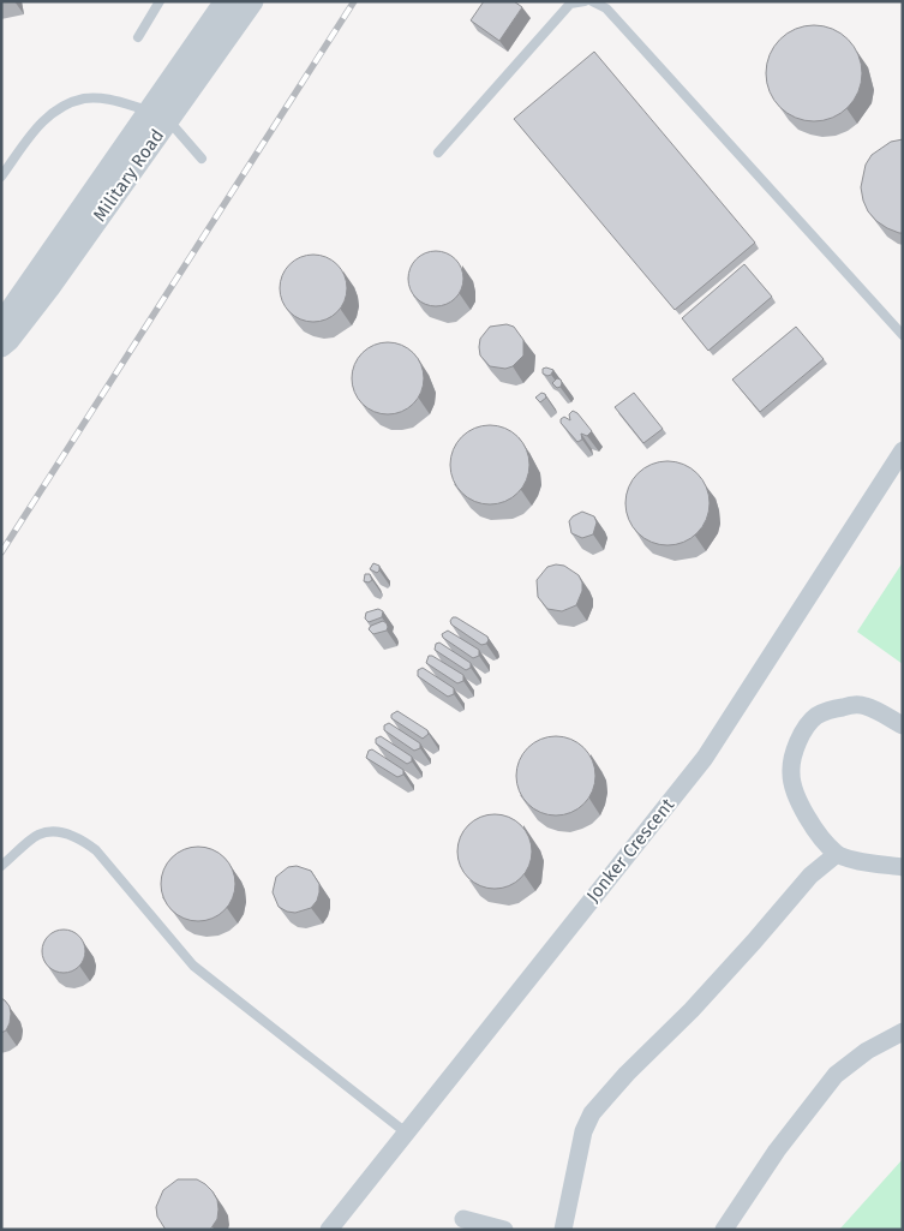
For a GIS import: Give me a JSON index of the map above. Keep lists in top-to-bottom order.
{
  "streets": {
    "street": ["Military Road", "Jonker Crescent"]
  }
}
